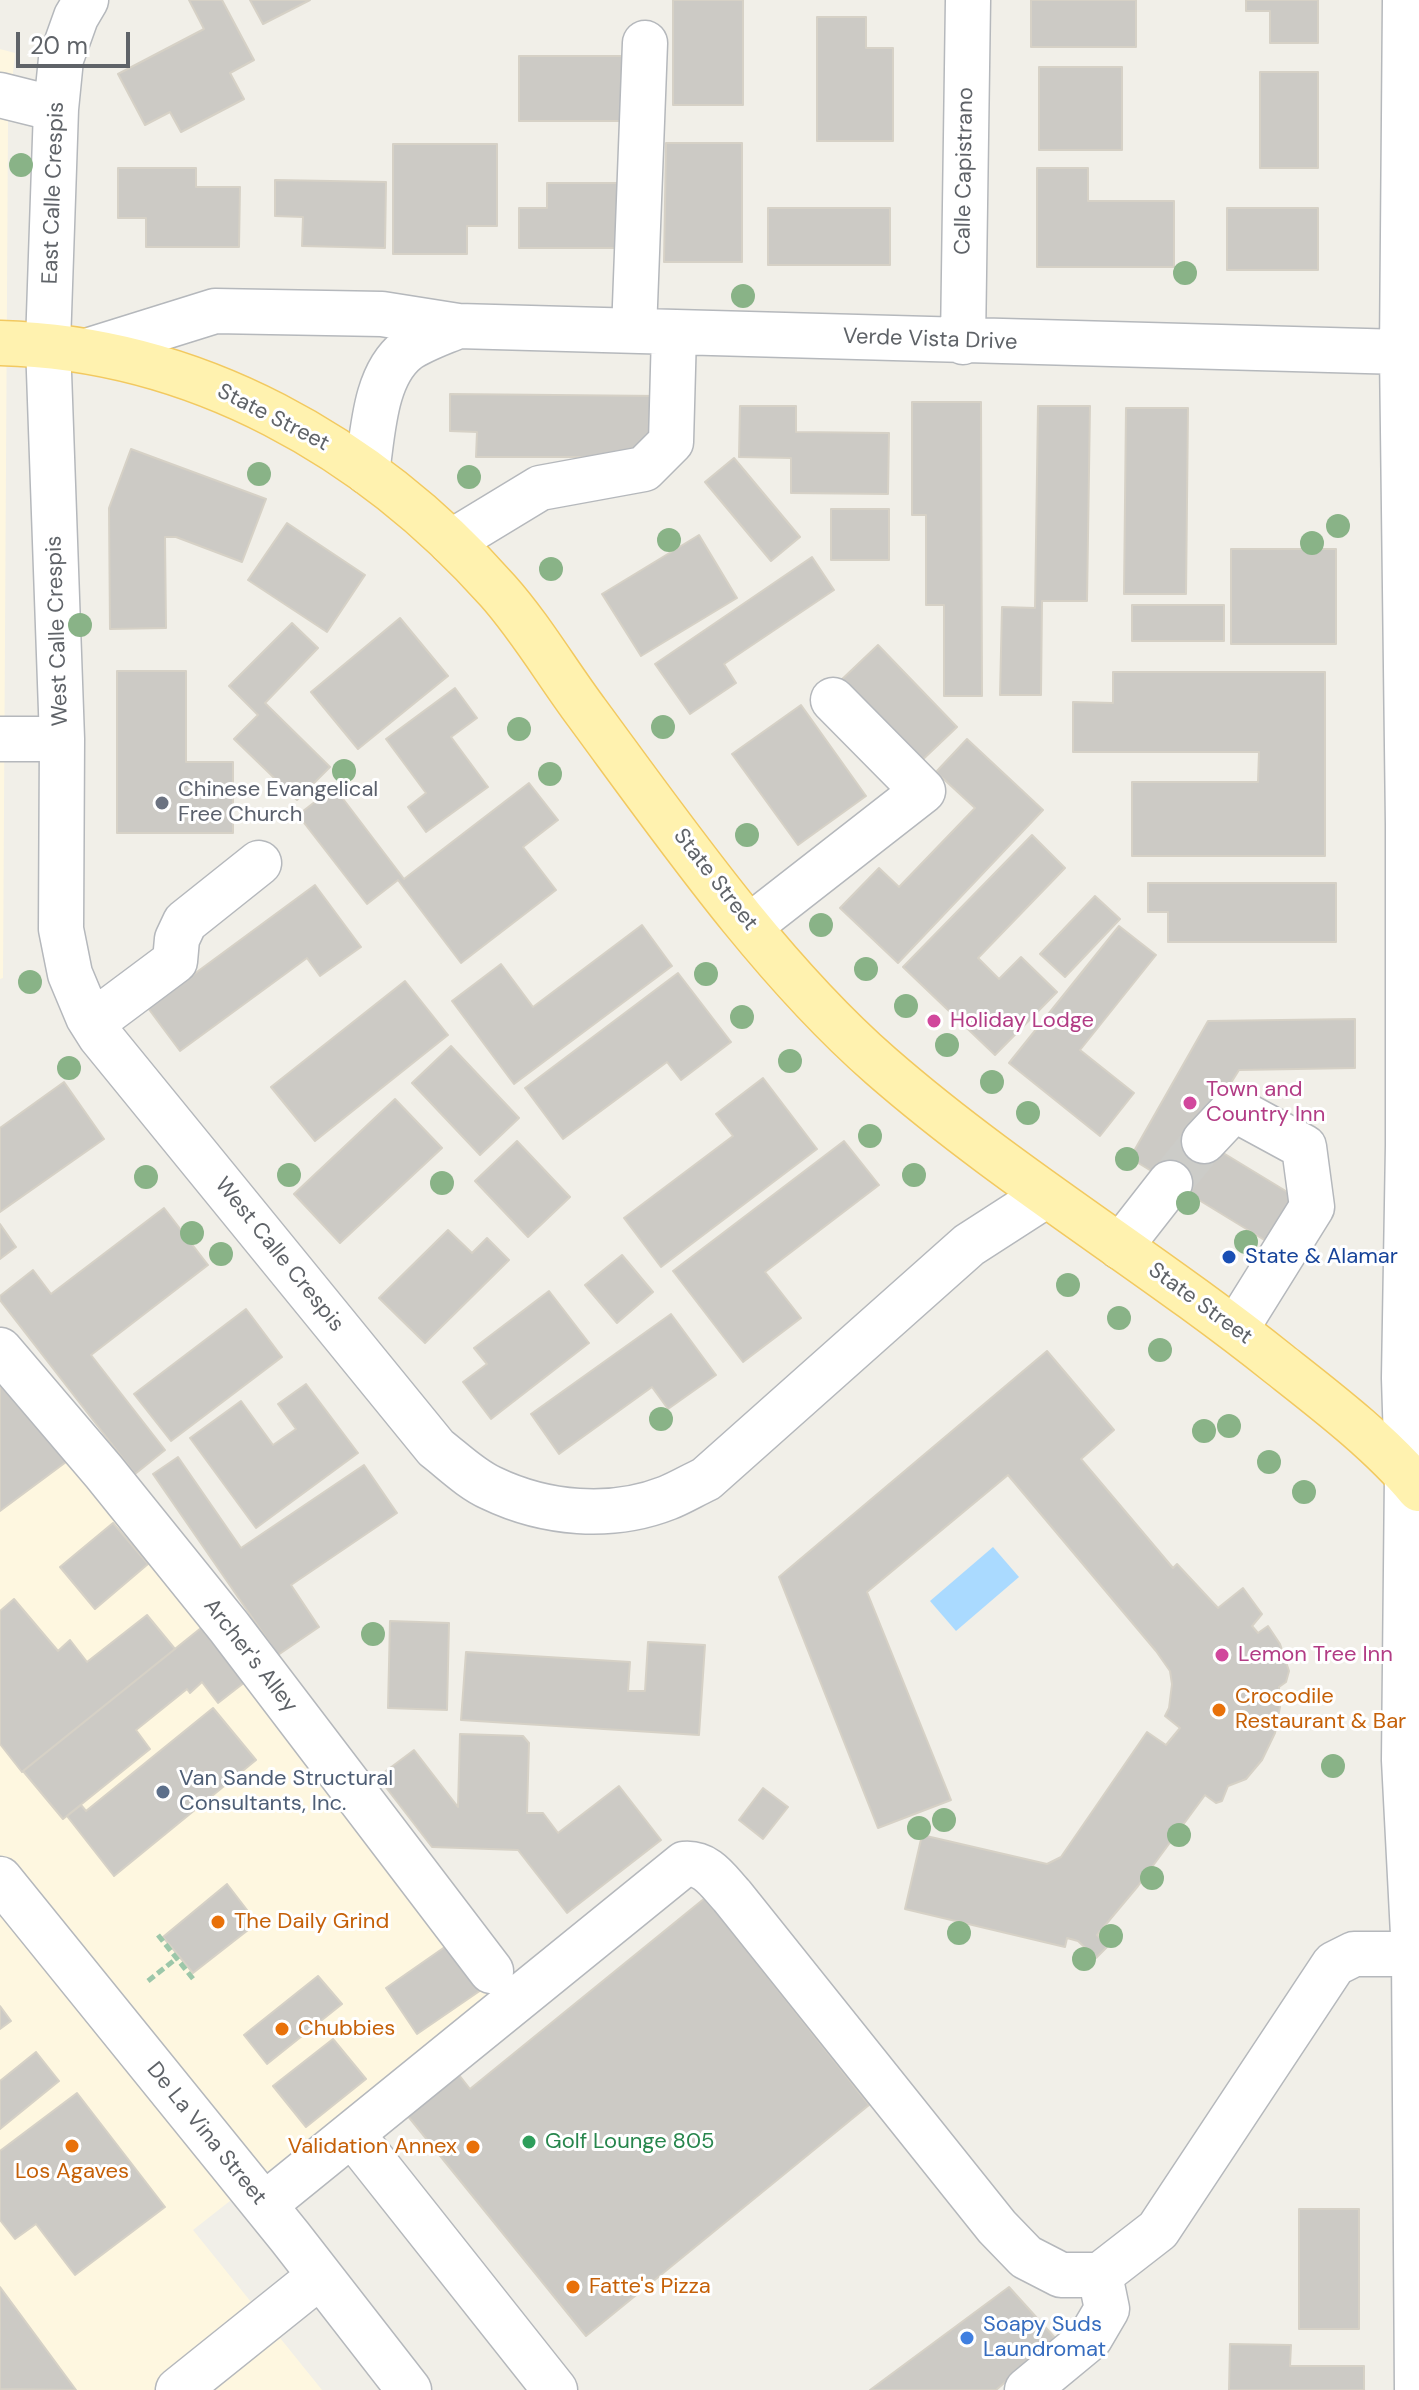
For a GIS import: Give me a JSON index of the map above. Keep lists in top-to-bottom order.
{
  "streets": {
    "main road": ["State Street"],
    "street": [
      "Calle Capistrano",
      "East Calle Crespis",
      "Verde Vista Drive",
      "West Calle Crespis",
      "Archer's Alley",
      "De La Vina Street"
    ]
  },
  "crossings": [
    ["Calle Capistrano", "Verde Vista Drive"],
    ["East Calle Crespis", "Verde Vista Drive"],
    ["East Calle Crespis", "State Street"],
    ["East Calle Crespis", "West Calle Crespis"],
    ["Verde Vista Drive", "State Street"],
    ["Verde Vista Drive", "West Calle Crespis"],
    ["State Street", "West Calle Crespis"]
  ],
  "places": [
    "Chinese Evangelical Free Church",
    "Holiday Lodge",
    "Town and Country Inn",
    "State & Alamar",
    "Lemon Tree Inn",
    "Crocodile Restaurant & Bar",
    "Van Sande Structural Consultants, Inc.",
    "The Daily Grind",
    "Chubbies",
    "Golf Lounge 805",
    "Los Agaves",
    "Validation Annex",
    "Fatte's Pizza",
    "Soapy Suds Laundromat"
  ],
  "scale_bar": "20 m"
}
